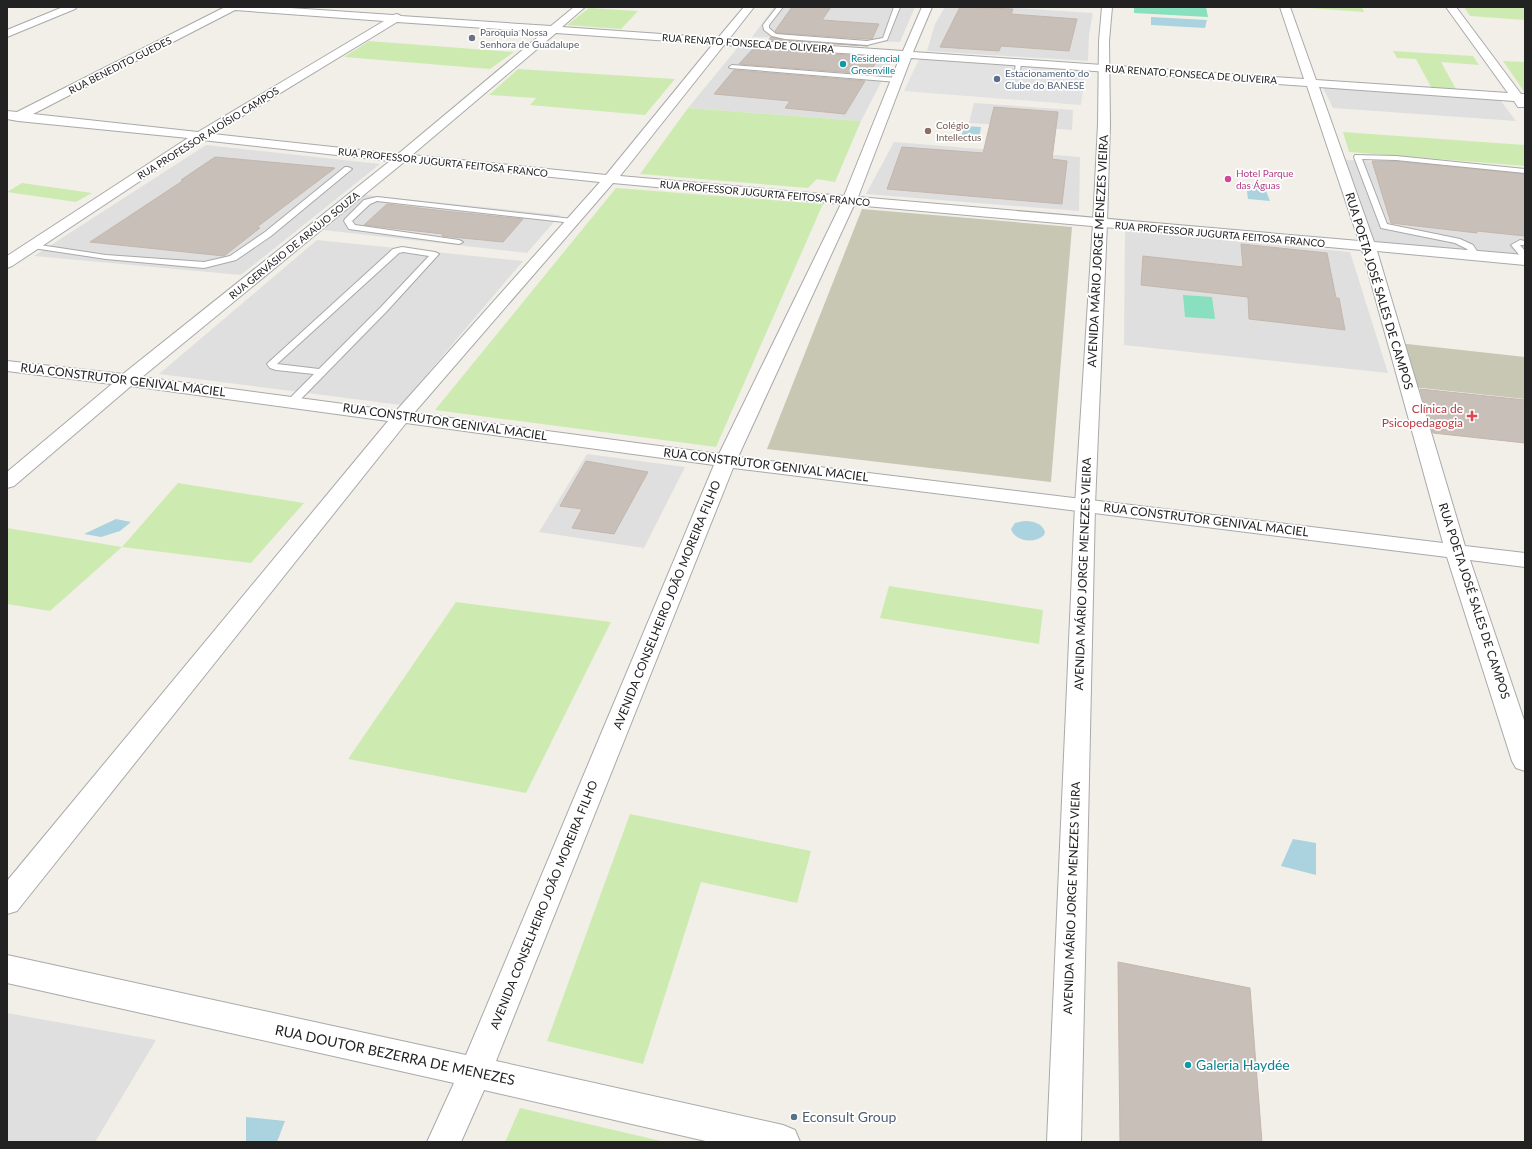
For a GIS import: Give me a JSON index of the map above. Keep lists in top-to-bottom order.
{
  "streets": {
    "street": [
      "RUA RENATO FONSECA DE OLIVEIRA",
      "RUA BENEDITO GUEDES",
      "RUA PROFESSOR ALOÍSIO CAMPOS",
      "RUA PROFESSOR JUGURTA FEITOSA FRANCO",
      "RUA GERVÁSIO DE ARAÚJO SOUZA",
      "AVENIDA MÁRIO JORGE MENEZES VIEIRA",
      "RUA POETA JOSÉ SALES DE CAMPOS",
      "RUA CONSTRUTOR GENIVAL MACIEL",
      "AVENIDA CONSELHEIRO JOÃO MOREIRA FILHO",
      "RUA DOUTOR BEZERRA DE MENEZES"
    ]
  },
  "crossings": [
    ["RUA RENATO FONSECA DE OLIVEIRA", "RUA BENEDITO GUEDES"],
    ["RUA RENATO FONSECA DE OLIVEIRA", "RUA PROFESSOR ALOÍSIO CAMPOS"],
    ["RUA RENATO FONSECA DE OLIVEIRA", "RUA GERVÁSIO DE ARAÚJO SOUZA"],
    ["RUA RENATO FONSECA DE OLIVEIRA", "AVENIDA MÁRIO JORGE MENEZES VIEIRA"],
    ["RUA RENATO FONSECA DE OLIVEIRA", "RUA POETA JOSÉ SALES DE CAMPOS"],
    ["RUA RENATO FONSECA DE OLIVEIRA", "AVENIDA CONSELHEIRO JOÃO MOREIRA FILHO"],
    ["RUA BENEDITO GUEDES", "RUA PROFESSOR JUGURTA FEITOSA FRANCO"],
    ["RUA PROFESSOR ALOÍSIO CAMPOS", "RUA PROFESSOR JUGURTA FEITOSA FRANCO"],
    ["RUA PROFESSOR JUGURTA FEITOSA FRANCO", "RUA GERVÁSIO DE ARAÚJO SOUZA"],
    ["RUA PROFESSOR JUGURTA FEITOSA FRANCO", "AVENIDA MÁRIO JORGE MENEZES VIEIRA"],
    ["RUA PROFESSOR JUGURTA FEITOSA FRANCO", "RUA POETA JOSÉ SALES DE CAMPOS"],
    ["RUA PROFESSOR JUGURTA FEITOSA FRANCO", "AVENIDA CONSELHEIRO JOÃO MOREIRA FILHO"],
    ["RUA GERVÁSIO DE ARAÚJO SOUZA", "RUA CONSTRUTOR GENIVAL MACIEL"],
    ["AVENIDA MÁRIO JORGE MENEZES VIEIRA", "RUA CONSTRUTOR GENIVAL MACIEL"],
    ["RUA POETA JOSÉ SALES DE CAMPOS", "RUA CONSTRUTOR GENIVAL MACIEL"],
    ["RUA CONSTRUTOR GENIVAL MACIEL", "AVENIDA CONSELHEIRO JOÃO MOREIRA FILHO"],
    ["AVENIDA CONSELHEIRO JOÃO MOREIRA FILHO", "RUA DOUTOR BEZERRA DE MENEZES"]
  ],
  "places": {
    "other": [
      "Paroquia Nossa Senhora de Guadalupe",
      "Residencial Greenville",
      "Estacionamento do Clube do BANESE",
      "Colégio Intellectus",
      "Hotel Parque das Águas",
      "Galeria Haydée",
      "Econsult Group"
    ],
    "health": ["Clínica de Psicopedagogia"]
  }
}
